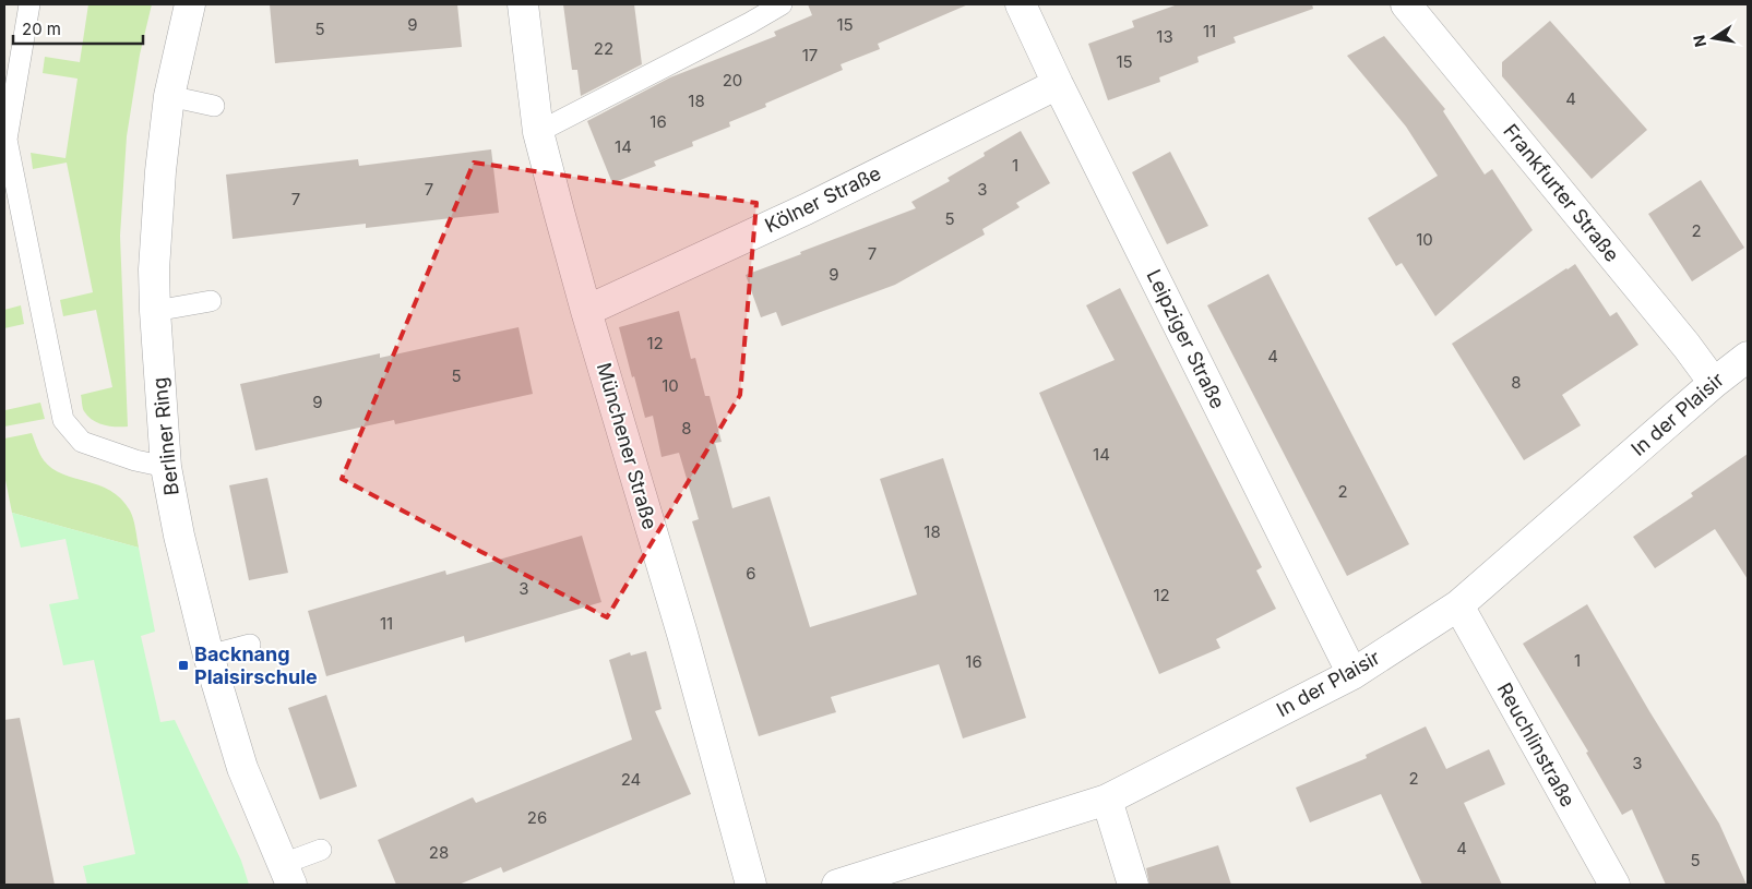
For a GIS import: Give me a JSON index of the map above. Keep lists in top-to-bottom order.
{
  "streets": {
    "street": [
      "Frankfurter Straße",
      "Kölner Straße",
      "Leipziger Straße",
      "In der Plaisir",
      "Berliner Ring",
      "Münchener Straße",
      "Reuchlinstraße"
    ]
  },
  "crossings": [
    ["Frankfurter Straße", "In der Plaisir"],
    ["Kölner Straße", "Leipziger Straße"],
    ["Kölner Straße", "Münchener Straße"],
    ["Leipziger Straße", "In der Plaisir"],
    ["In der Plaisir", "Reuchlinstraße"]
  ],
  "places": {
    "transit": ["Backnang Plaisirschule"]
  },
  "house_numbers": [
    "9",
    "15",
    "5",
    "11",
    "13",
    "22",
    "17",
    "15",
    "20",
    "4",
    "18",
    "16",
    "14",
    "1",
    "7",
    "3",
    "7",
    "5",
    "2",
    "10",
    "7",
    "9",
    "12",
    "4",
    "5",
    "8",
    "10",
    "9",
    "8",
    "14",
    "2",
    "18",
    "6",
    "3",
    "12",
    "11",
    "1",
    "16",
    "3",
    "2",
    "24",
    "26",
    "4",
    "28",
    "5"
  ],
  "scale_bar": "20 m",
  "north": "left"
}
